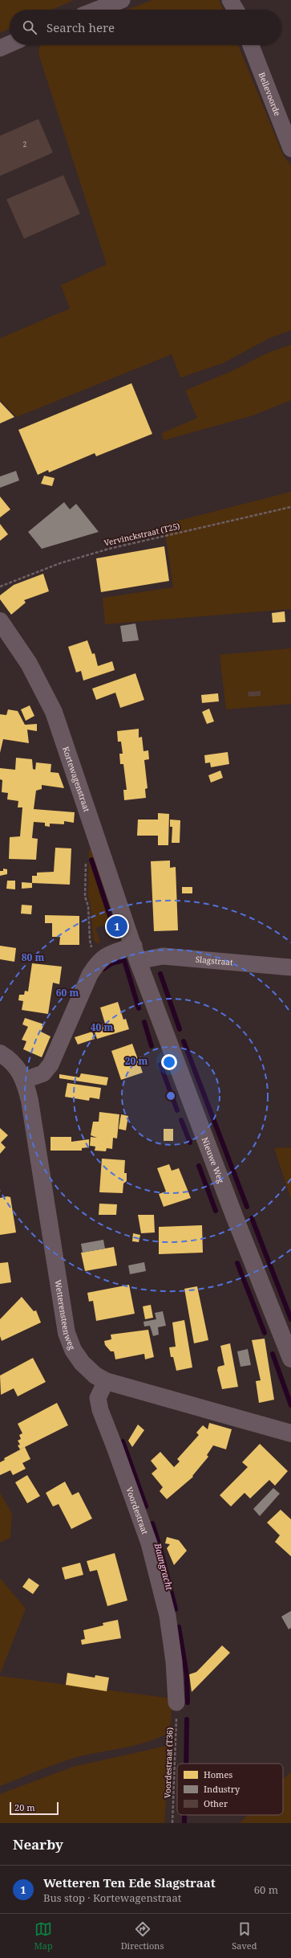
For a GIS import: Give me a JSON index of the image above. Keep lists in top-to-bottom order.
{
  "streets": {
    "street": [
      "Bellevoorde",
      "Kortewagenstraat",
      "Slagstraat",
      "Nieuwe Weg",
      "Wetterensteenweg",
      "Voordestraat"
    ],
    "path": ["Vervinckstraat (T25)", "Voordestraat (T36)"]
  },
  "crossings": [
    ["Kortewagenstraat", "Slagstraat"],
    ["Kortewagenstraat", "Nieuwe Weg"],
    ["Slagstraat", "Nieuwe Weg"],
    ["Wetterensteenweg", "Voordestraat"],
    ["Voordestraat", "Voordestraat (T36)"]
  ],
  "water": ["Baangracht"],
  "house_numbers": ["2"],
  "legend": ["Homes", "Industry", "Other"],
  "scale_bar": "20 m",
  "page": {
    "search": "Search here",
    "pins": "1",
    "scale": "20 m",
    "heading": "Nearby",
    "list": [
      {
        "mark": "1",
        "name": "Wetteren Ten Ede Slagstraat",
        "note": "Bus stop · Kortewagenstraat",
        "value": "60 m"
      }
    ],
    "nav": ["Map", "Directions", "Saved"]
  },
  "rings": [
    "80 m",
    "60 m",
    "40 m",
    "20 m"
  ]
}
